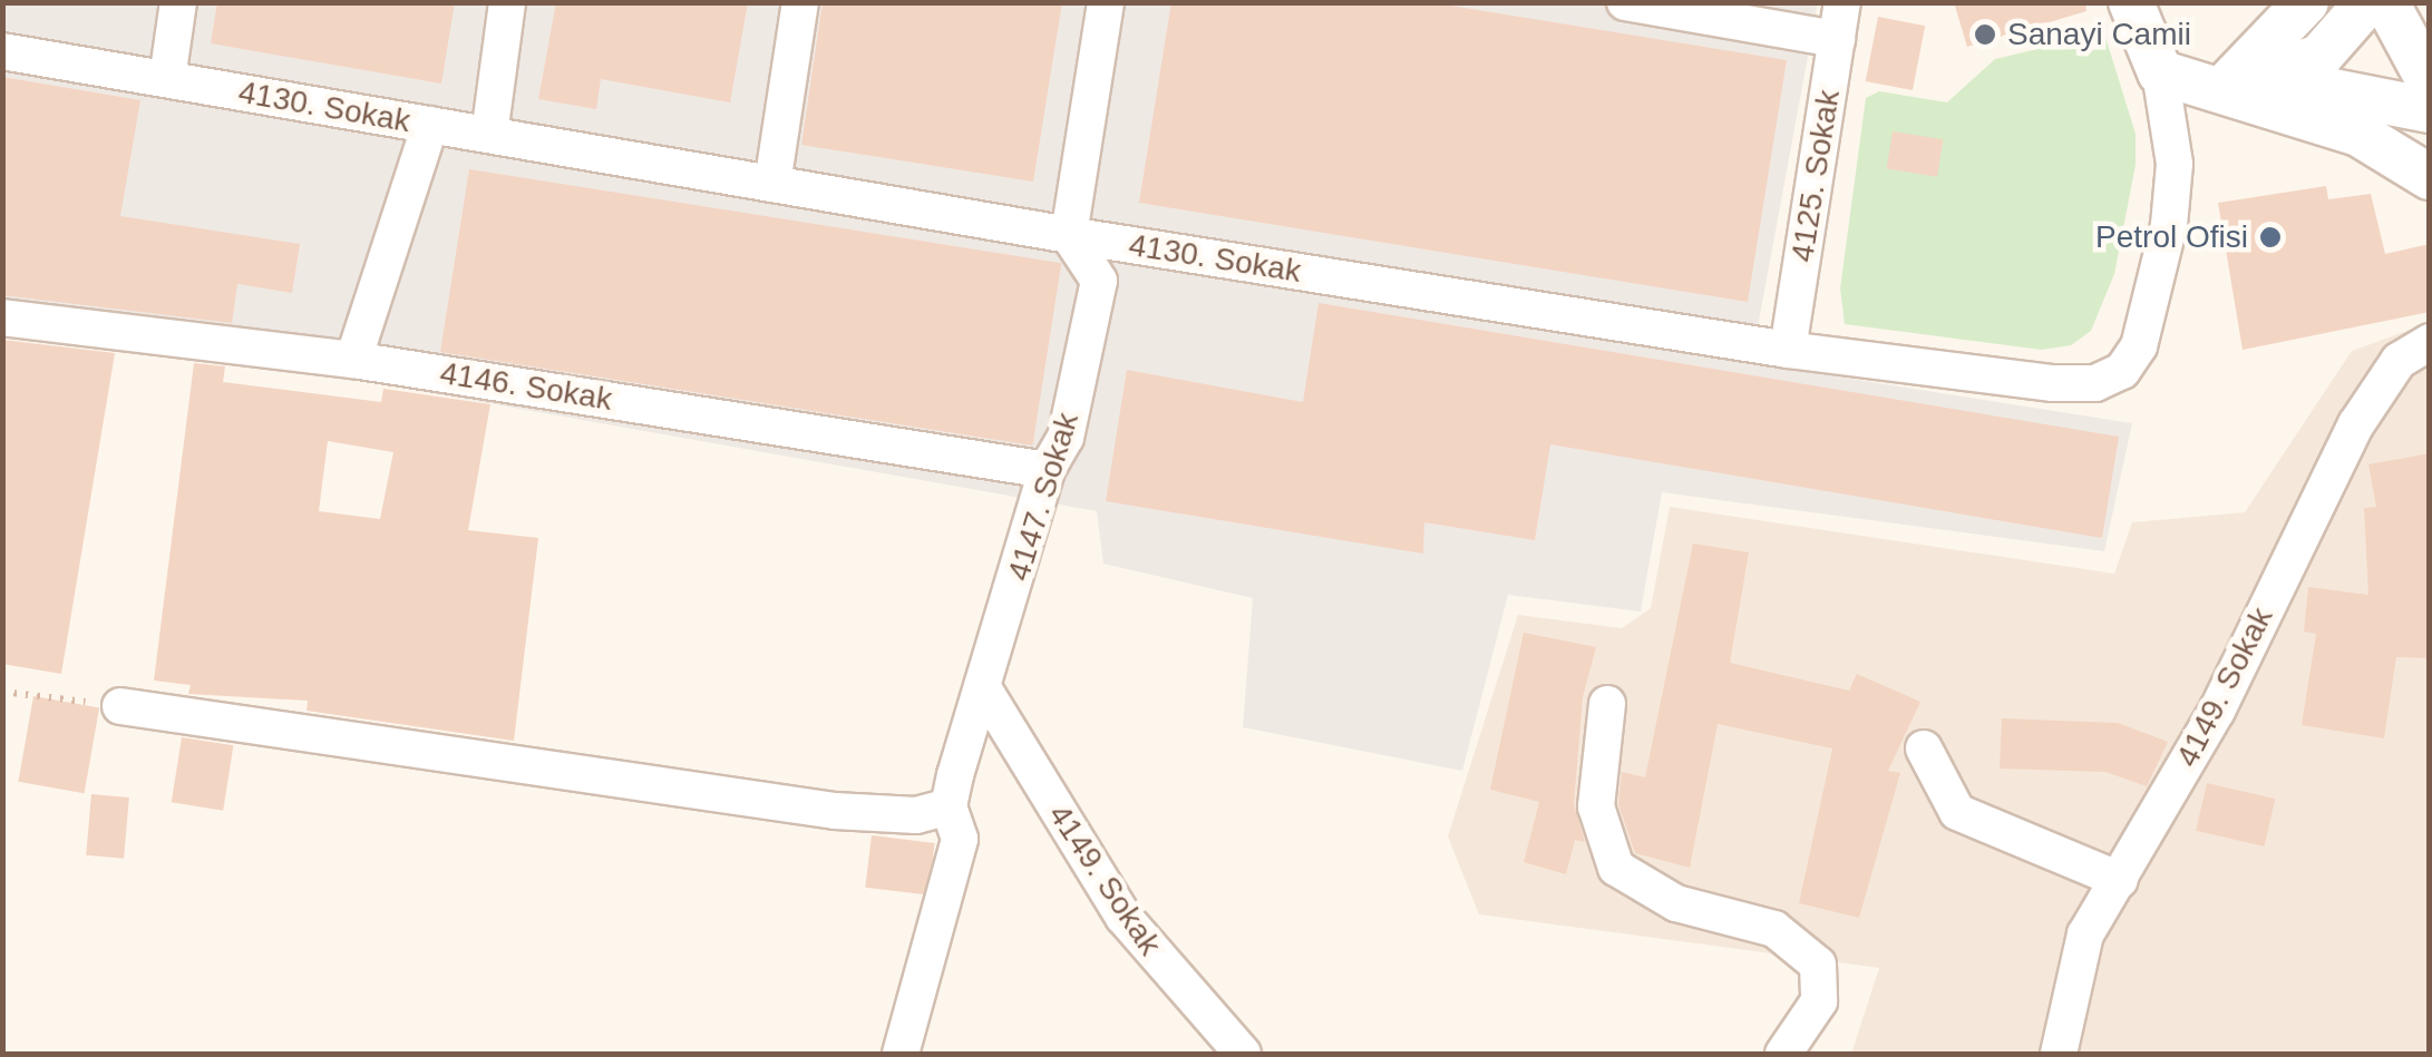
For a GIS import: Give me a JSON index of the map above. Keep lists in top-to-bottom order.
{
  "streets": {
    "street": [
      "4130. Sokak",
      "4125. Sokak",
      "4146. Sokak",
      "4147. Sokak",
      "4149. Sokak"
    ]
  },
  "crossings": [
    ["4130. Sokak", "4125. Sokak"],
    ["4130. Sokak", "4147. Sokak"],
    ["4146. Sokak", "4147. Sokak"],
    ["4147. Sokak", "4149. Sokak"]
  ],
  "places": ["Sanayi Camii", "Petrol Ofisi"]
}
